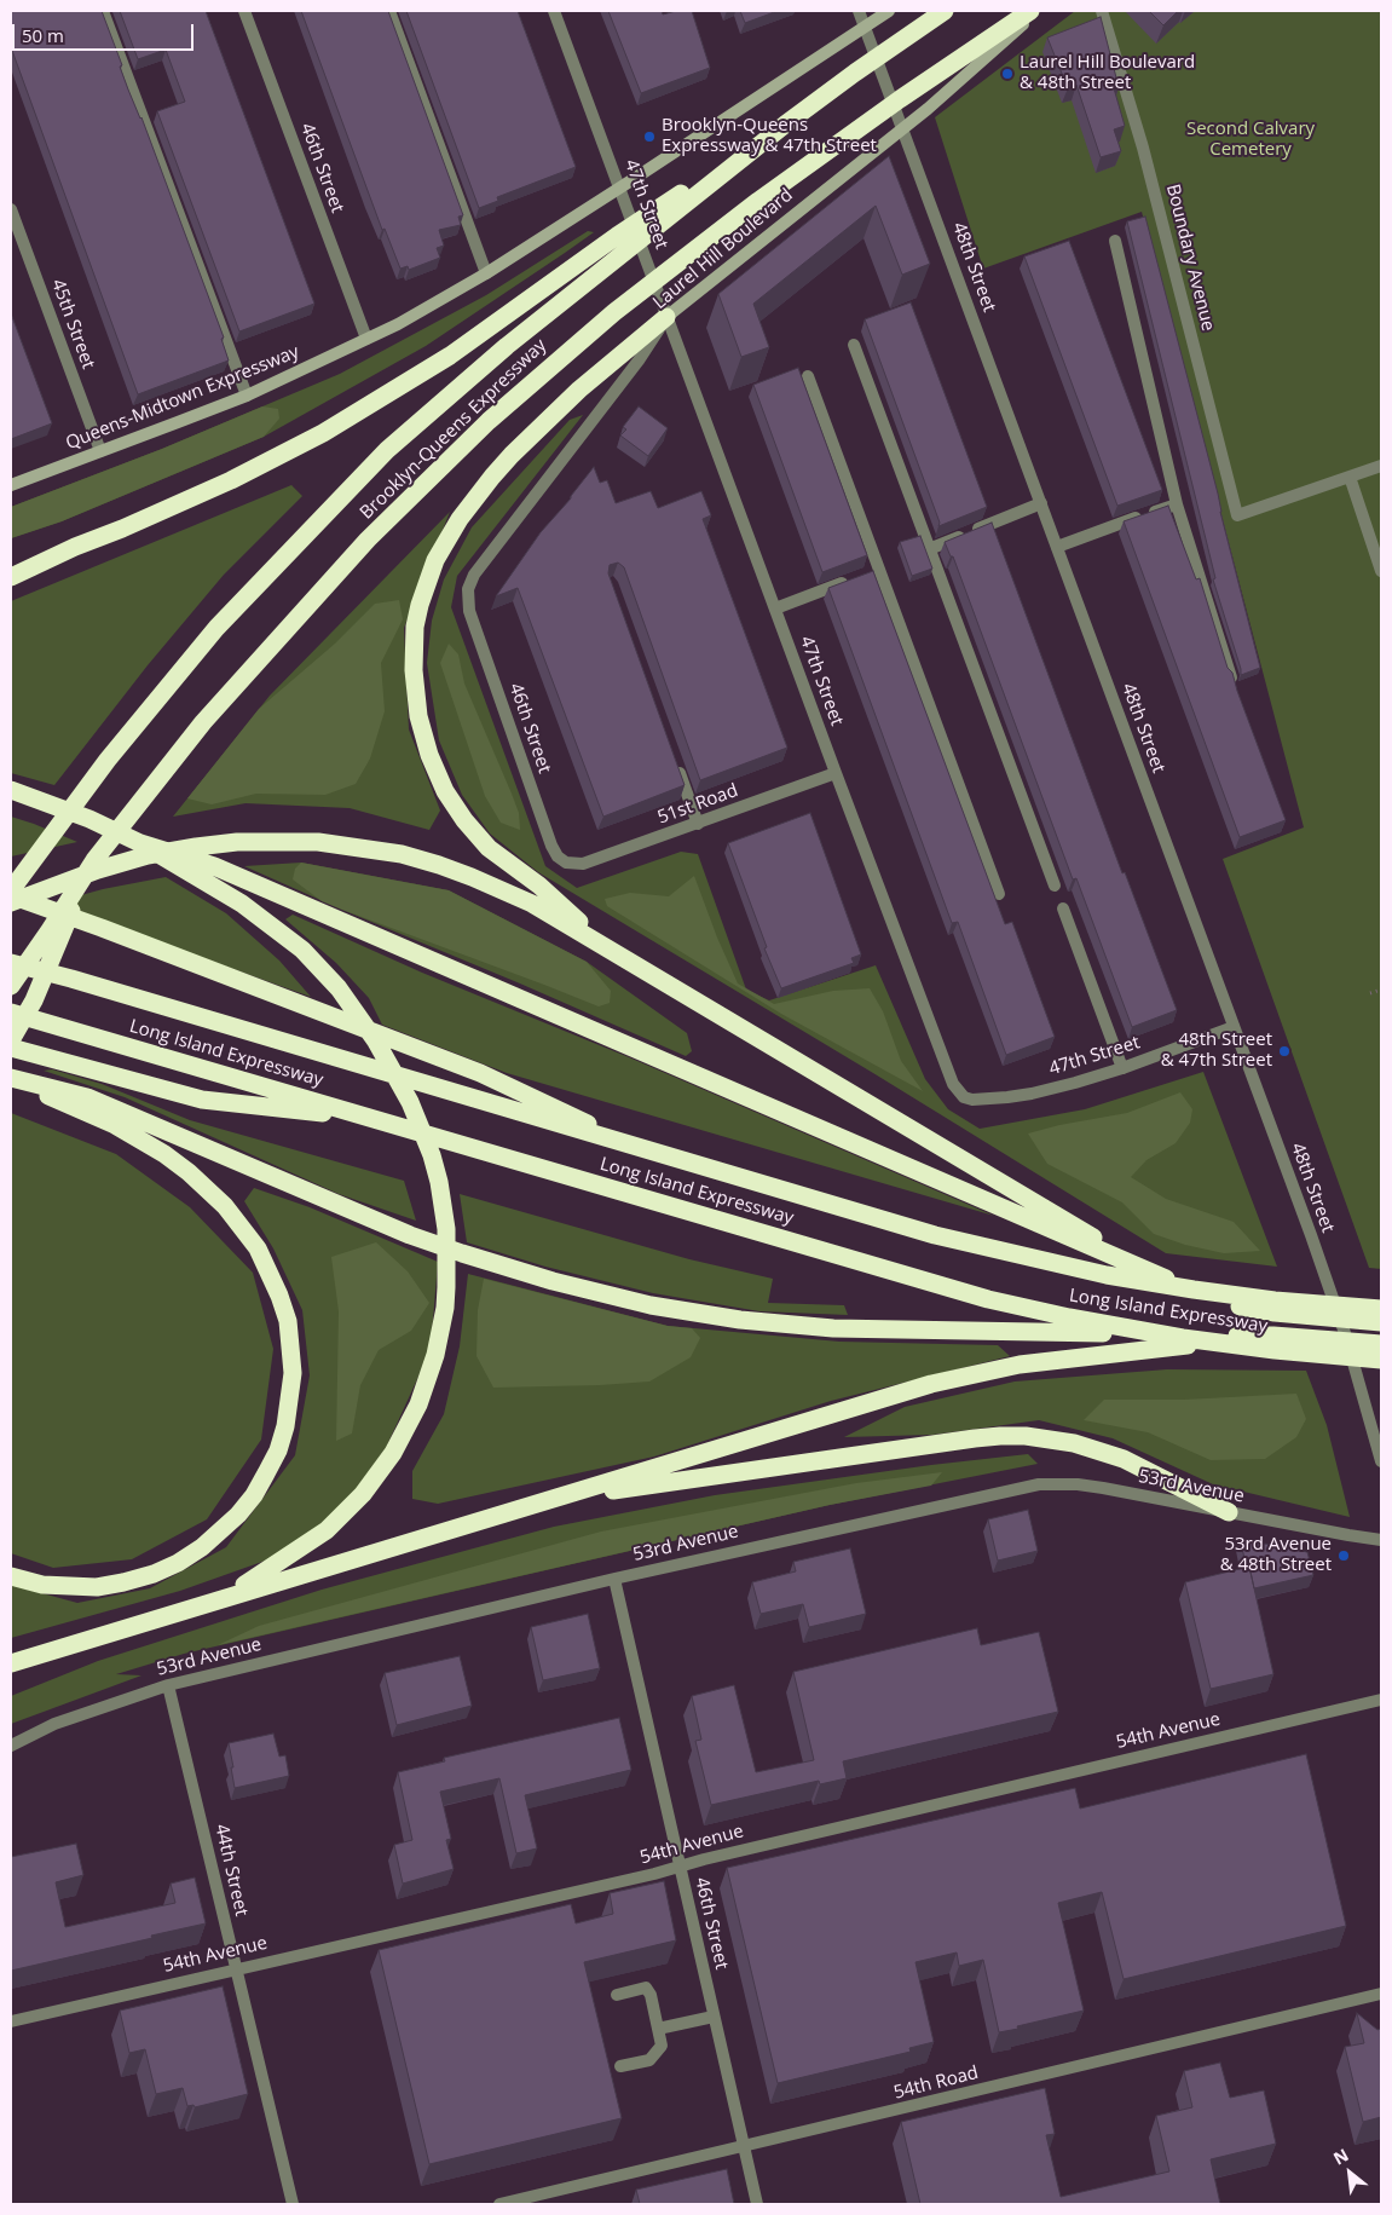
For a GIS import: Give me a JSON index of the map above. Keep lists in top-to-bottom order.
{
  "streets": {
    "highway": ["Brooklyn-Queens Expressway", "Long Island Expressway"],
    "main road": ["Laurel Hill Boulevard", "Queens-Midtown Expressway"],
    "street": [
      "46th Street",
      "47th Street",
      "Boundary Avenue",
      "48th Street",
      "45th Street",
      "51st Road",
      "53rd Avenue",
      "54th Avenue",
      "44th Street",
      "54th Road"
    ]
  },
  "crossings": [
    ["46th Street", "Laurel Hill Boulevard"],
    ["46th Street", "Queens-Midtown Expressway"],
    ["46th Street", "51st Road"],
    ["46th Street", "53rd Avenue"],
    ["46th Street", "54th Avenue"],
    ["46th Street", "54th Road"],
    ["47th Street", "Laurel Hill Boulevard"],
    ["47th Street", "48th Street"],
    ["47th Street", "51st Road"],
    ["Laurel Hill Boulevard", "48th Street"],
    ["45th Street", "Queens-Midtown Expressway"],
    ["53rd Avenue", "44th Street"],
    ["54th Avenue", "44th Street"]
  ],
  "parks": ["Second Calvary Cemetery"],
  "places": [
    "Laurel Hill Boulevard & 48th Street",
    "Brooklyn-Queens Expressway & 47th Street",
    "48th Street & 47th Street",
    "53rd Avenue & 48th Street"
  ],
  "scale_bar": "50 m",
  "north": "top left"
}
